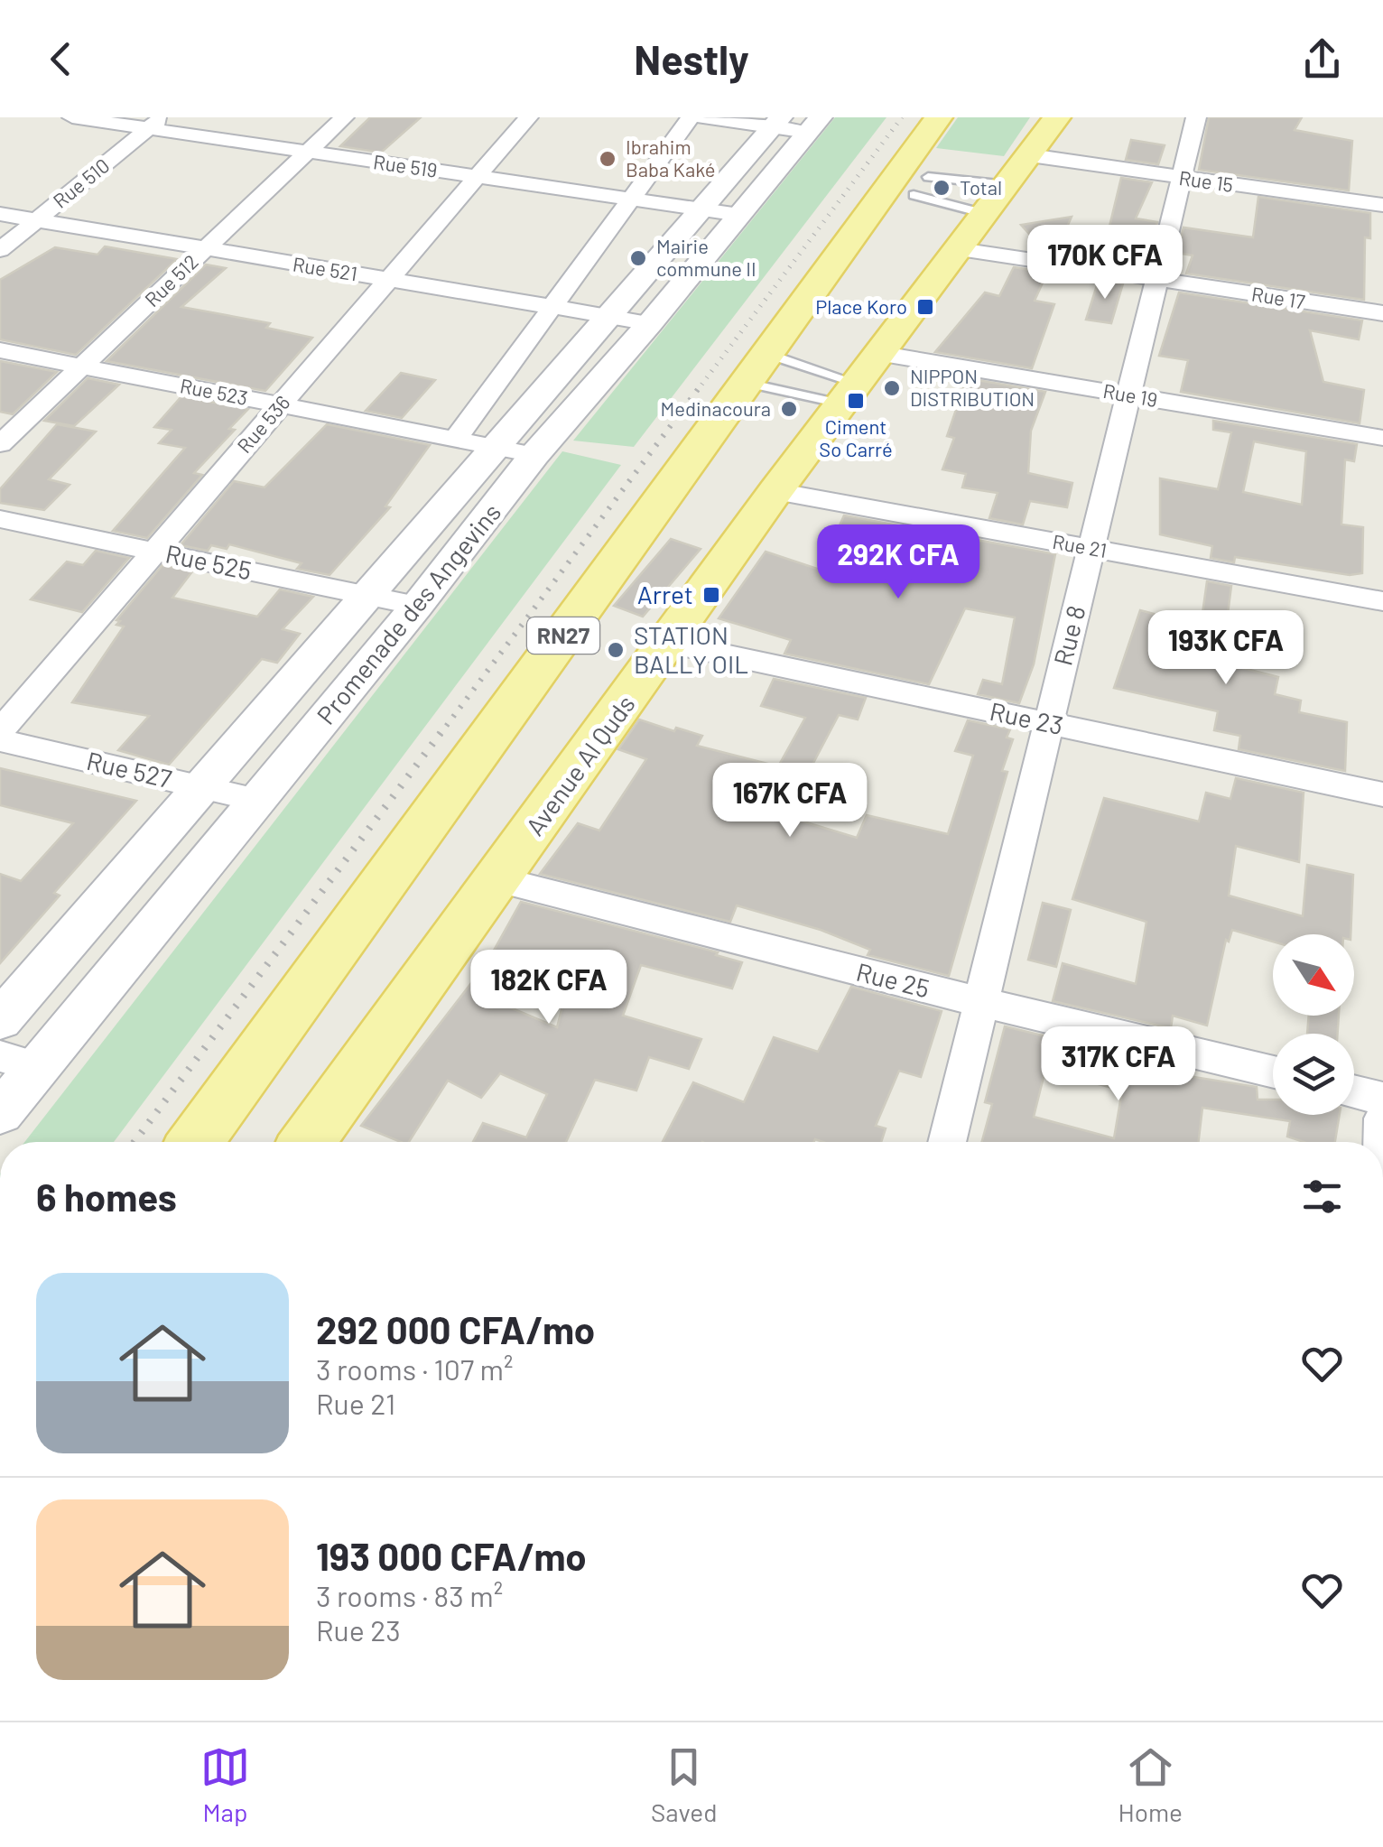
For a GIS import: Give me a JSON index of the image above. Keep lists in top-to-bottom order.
{
  "streets": {
    "main road": ["RN27", "Avenue Al Quds"],
    "street": [
      "Rue 519",
      "Rue 15",
      "Rue 510",
      "Rue 521",
      "Rue 512",
      "Rue 17",
      "Rue 523",
      "Rue 19",
      "Rue 536",
      "Rue 21",
      "Rue 525",
      "Promenade des Angevins",
      "Rue 8",
      "Rue 23",
      "Rue 527",
      "Rue 25"
    ]
  },
  "crossings": [
    ["Rue 519", "Rue 510"],
    ["Rue 519", "Rue 512"],
    ["Rue 519", "Rue 536"],
    ["Rue 519", "Promenade des Angevins"],
    ["Rue 15", "Rue 8"],
    ["Rue 15", "Avenue Al Quds"],
    ["Rue 510", "Rue 521"],
    ["Rue 521", "Rue 512"],
    ["Rue 521", "Rue 536"],
    ["Rue 521", "Promenade des Angevins"],
    ["Rue 512", "Rue 523"],
    ["Rue 17", "Rue 8"],
    ["Rue 17", "Avenue Al Quds"],
    ["Rue 523", "Rue 536"],
    ["Rue 523", "Promenade des Angevins"],
    ["Rue 19", "Rue 8"],
    ["Rue 19", "Avenue Al Quds"],
    ["Rue 536", "Rue 525"],
    ["Rue 21", "Rue 8"],
    ["Rue 21", "Avenue Al Quds"],
    ["Rue 525", "Promenade des Angevins"],
    ["Promenade des Angevins", "Rue 527"],
    ["Rue 8", "Rue 23"],
    ["Rue 8", "Rue 25"],
    ["Rue 23", "Avenue Al Quds"],
    ["Avenue Al Quds", "Rue 25"]
  ],
  "places": {
    "other": [
      "Ibrahim Baba Kaké",
      "Total",
      "Mairie commune II",
      "NIPPON DISTRIBUTION",
      "Medinacoura",
      "STATION BALLY OIL"
    ],
    "transit": ["Place Koro", "Ciment So Carré", "Arret"]
  },
  "north": "bottom right",
  "page": {
    "header": "Nestly",
    "price": [
      "170K CFA",
      "292K CFA",
      "193K CFA",
      "167K CFA",
      "182K CFA",
      "317K CFA"
    ],
    "heading": "6 homes",
    "list": [
      {
        "name": "292 000 CFA/mo",
        "note": "3 rooms · 107 m² · Rue 21"
      },
      {
        "name": "193 000 CFA/mo",
        "note": "3 rooms · 83 m² · Rue 23"
      }
    ],
    "tabs": ["Map", "Saved", "Home"]
  }
}
